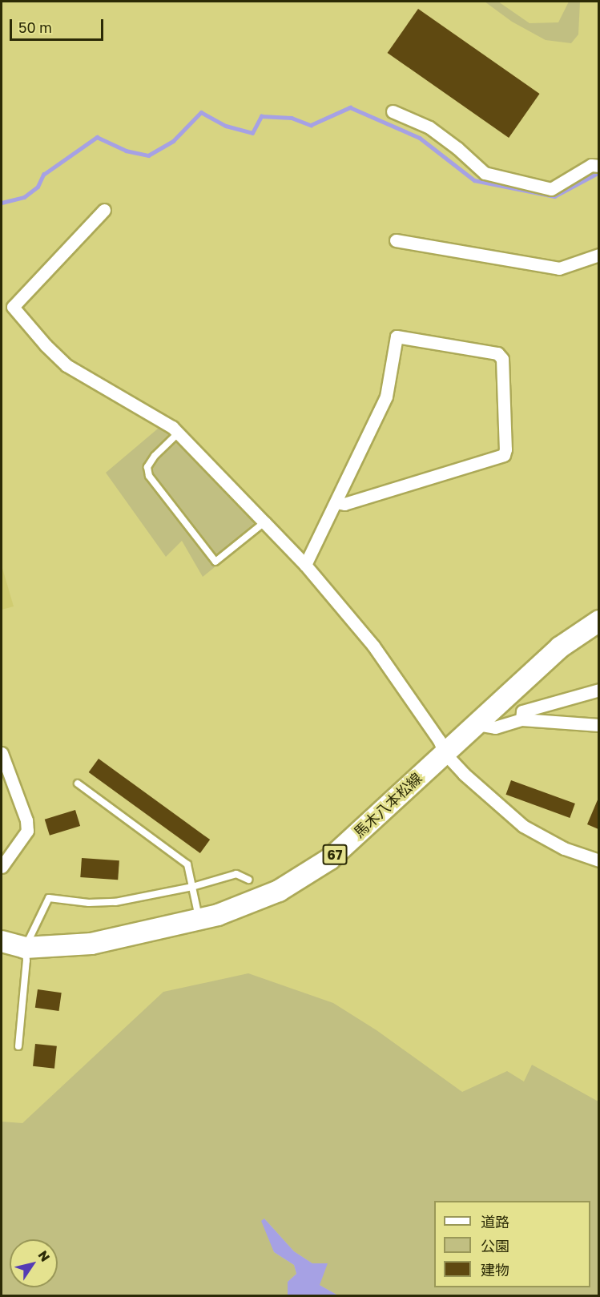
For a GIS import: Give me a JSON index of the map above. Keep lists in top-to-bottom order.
{
  "streets": {
    "main road": ["馬木八本松線", "67"]
  },
  "legend": ["道路", "公園", "建物"],
  "scale_bar": "50 m",
  "north": "top right"
}
